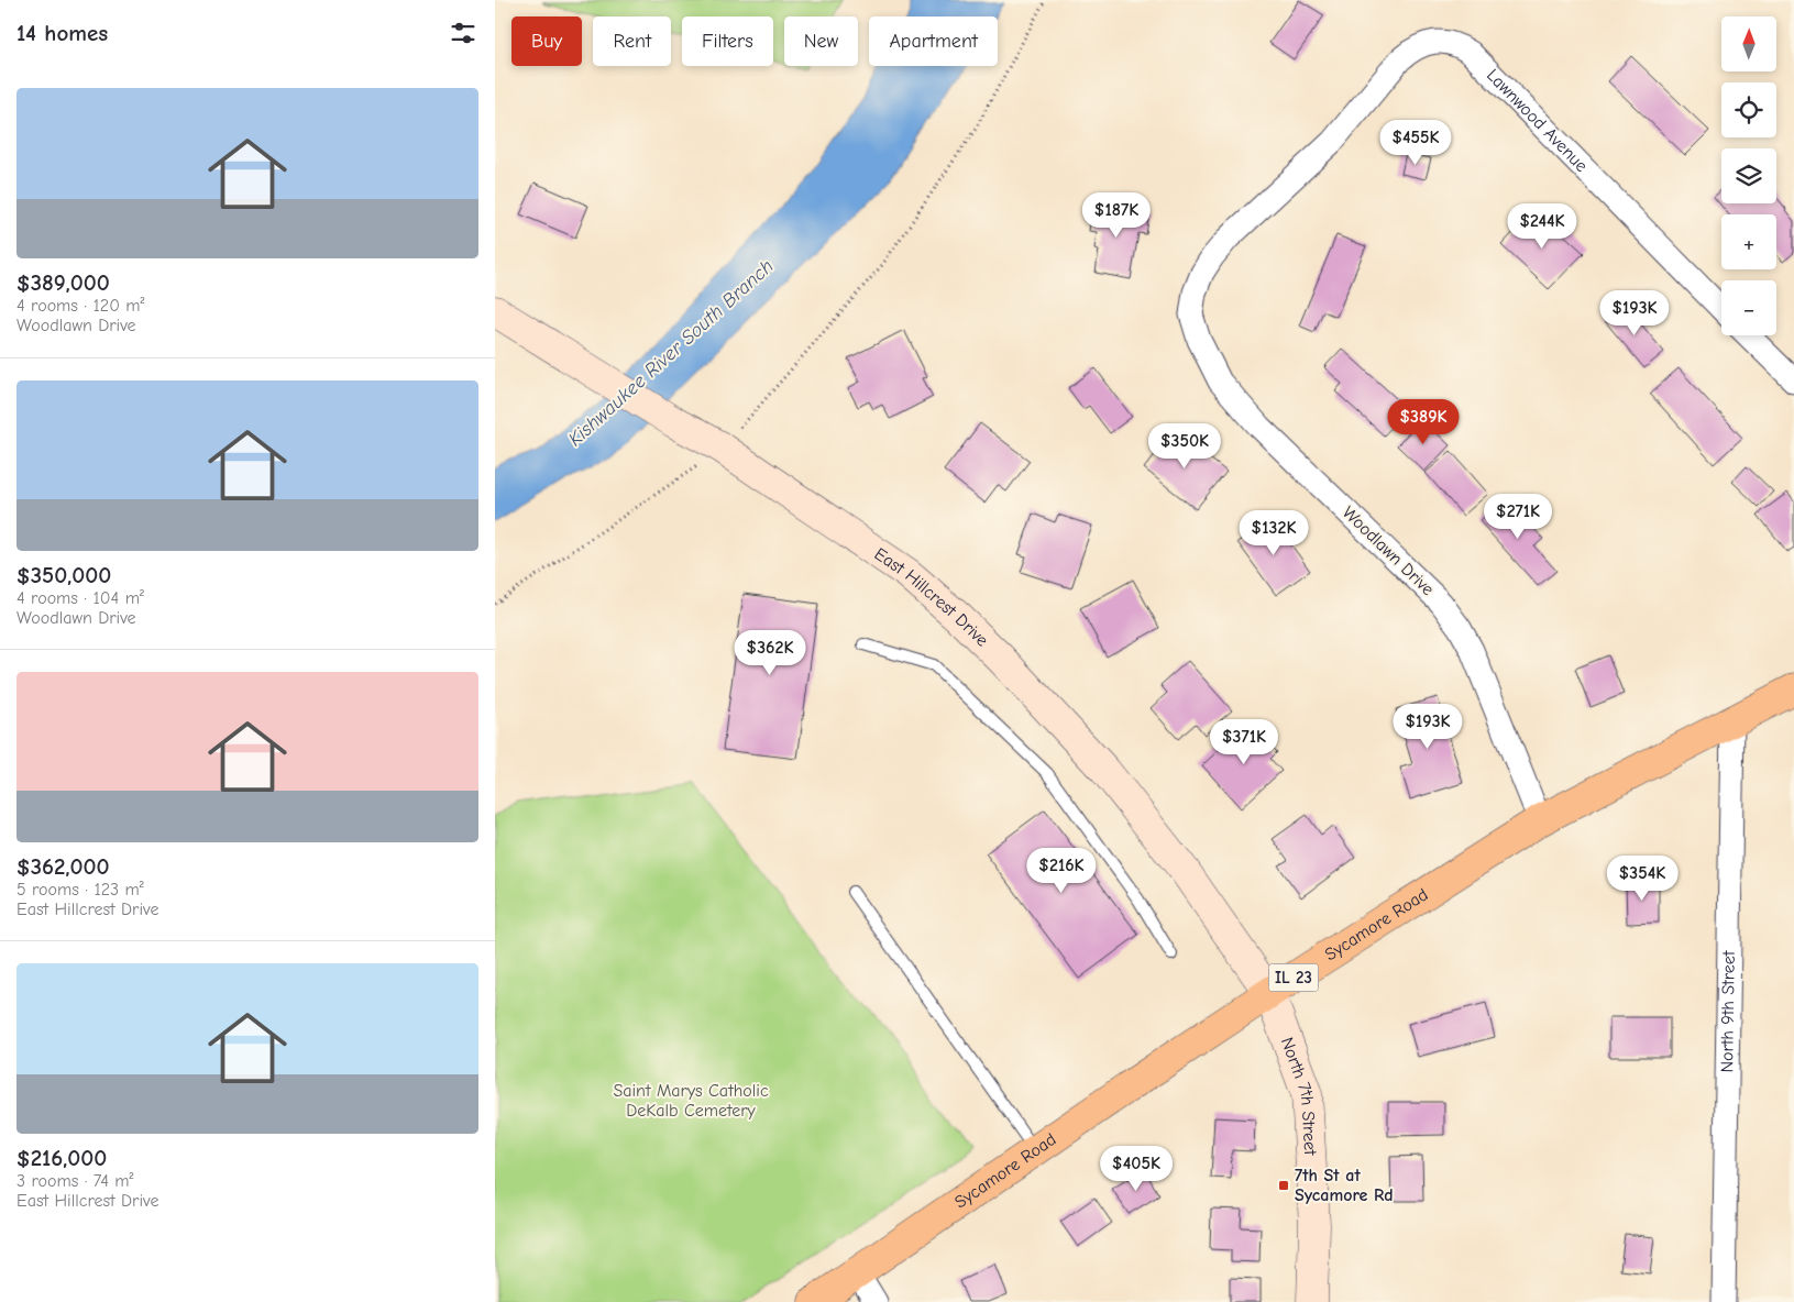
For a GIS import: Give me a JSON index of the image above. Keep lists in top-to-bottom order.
{
  "streets": {
    "main road": ["Sycamore Road", "IL 23"],
    "street": [
      "Lawnwood Avenue",
      "Woodlawn Drive",
      "East Hillcrest Drive",
      "North 9th Street",
      "North 7th Street"
    ]
  },
  "crossings": [
    ["Lawnwood Avenue", "Woodlawn Drive"],
    ["Woodlawn Drive", "Sycamore Road"],
    ["East Hillcrest Drive", "Sycamore Road"],
    ["East Hillcrest Drive", "North 7th Street"],
    ["Sycamore Road", "North 9th Street"],
    ["Sycamore Road", "North 7th Street"]
  ],
  "water": ["Kishwaukee River South Branch"],
  "parks": ["Saint Marys Catholic DeKalb Cemetery"],
  "places": {
    "transit": ["7th St at Sycamore Rd"]
  },
  "north": "top",
  "page": {
    "heading": "14 homes",
    "map_buttons": ["+", "−"],
    "chip": [
      "Buy",
      "Rent",
      "Filters",
      "New",
      "Apartment"
    ],
    "list": [
      {
        "name": "$389,000",
        "note": "4 rooms · 120 m² · Woodlawn Drive"
      },
      {
        "name": "$350,000",
        "note": "4 rooms · 104 m² · Woodlawn Drive"
      },
      {
        "name": "$362,000",
        "note": "5 rooms · 123 m² · East Hillcrest Drive"
      },
      {
        "name": "$216,000",
        "note": "3 rooms · 74 m² · East Hillcrest Drive"
      }
    ],
    "price": [
      "$455K",
      "$187K",
      "$244K",
      "$193K",
      "$389K",
      "$350K",
      "$271K",
      "$132K",
      "$362K",
      "$193K",
      "$371K",
      "$216K",
      "$354K",
      "$405K"
    ]
  }
}
